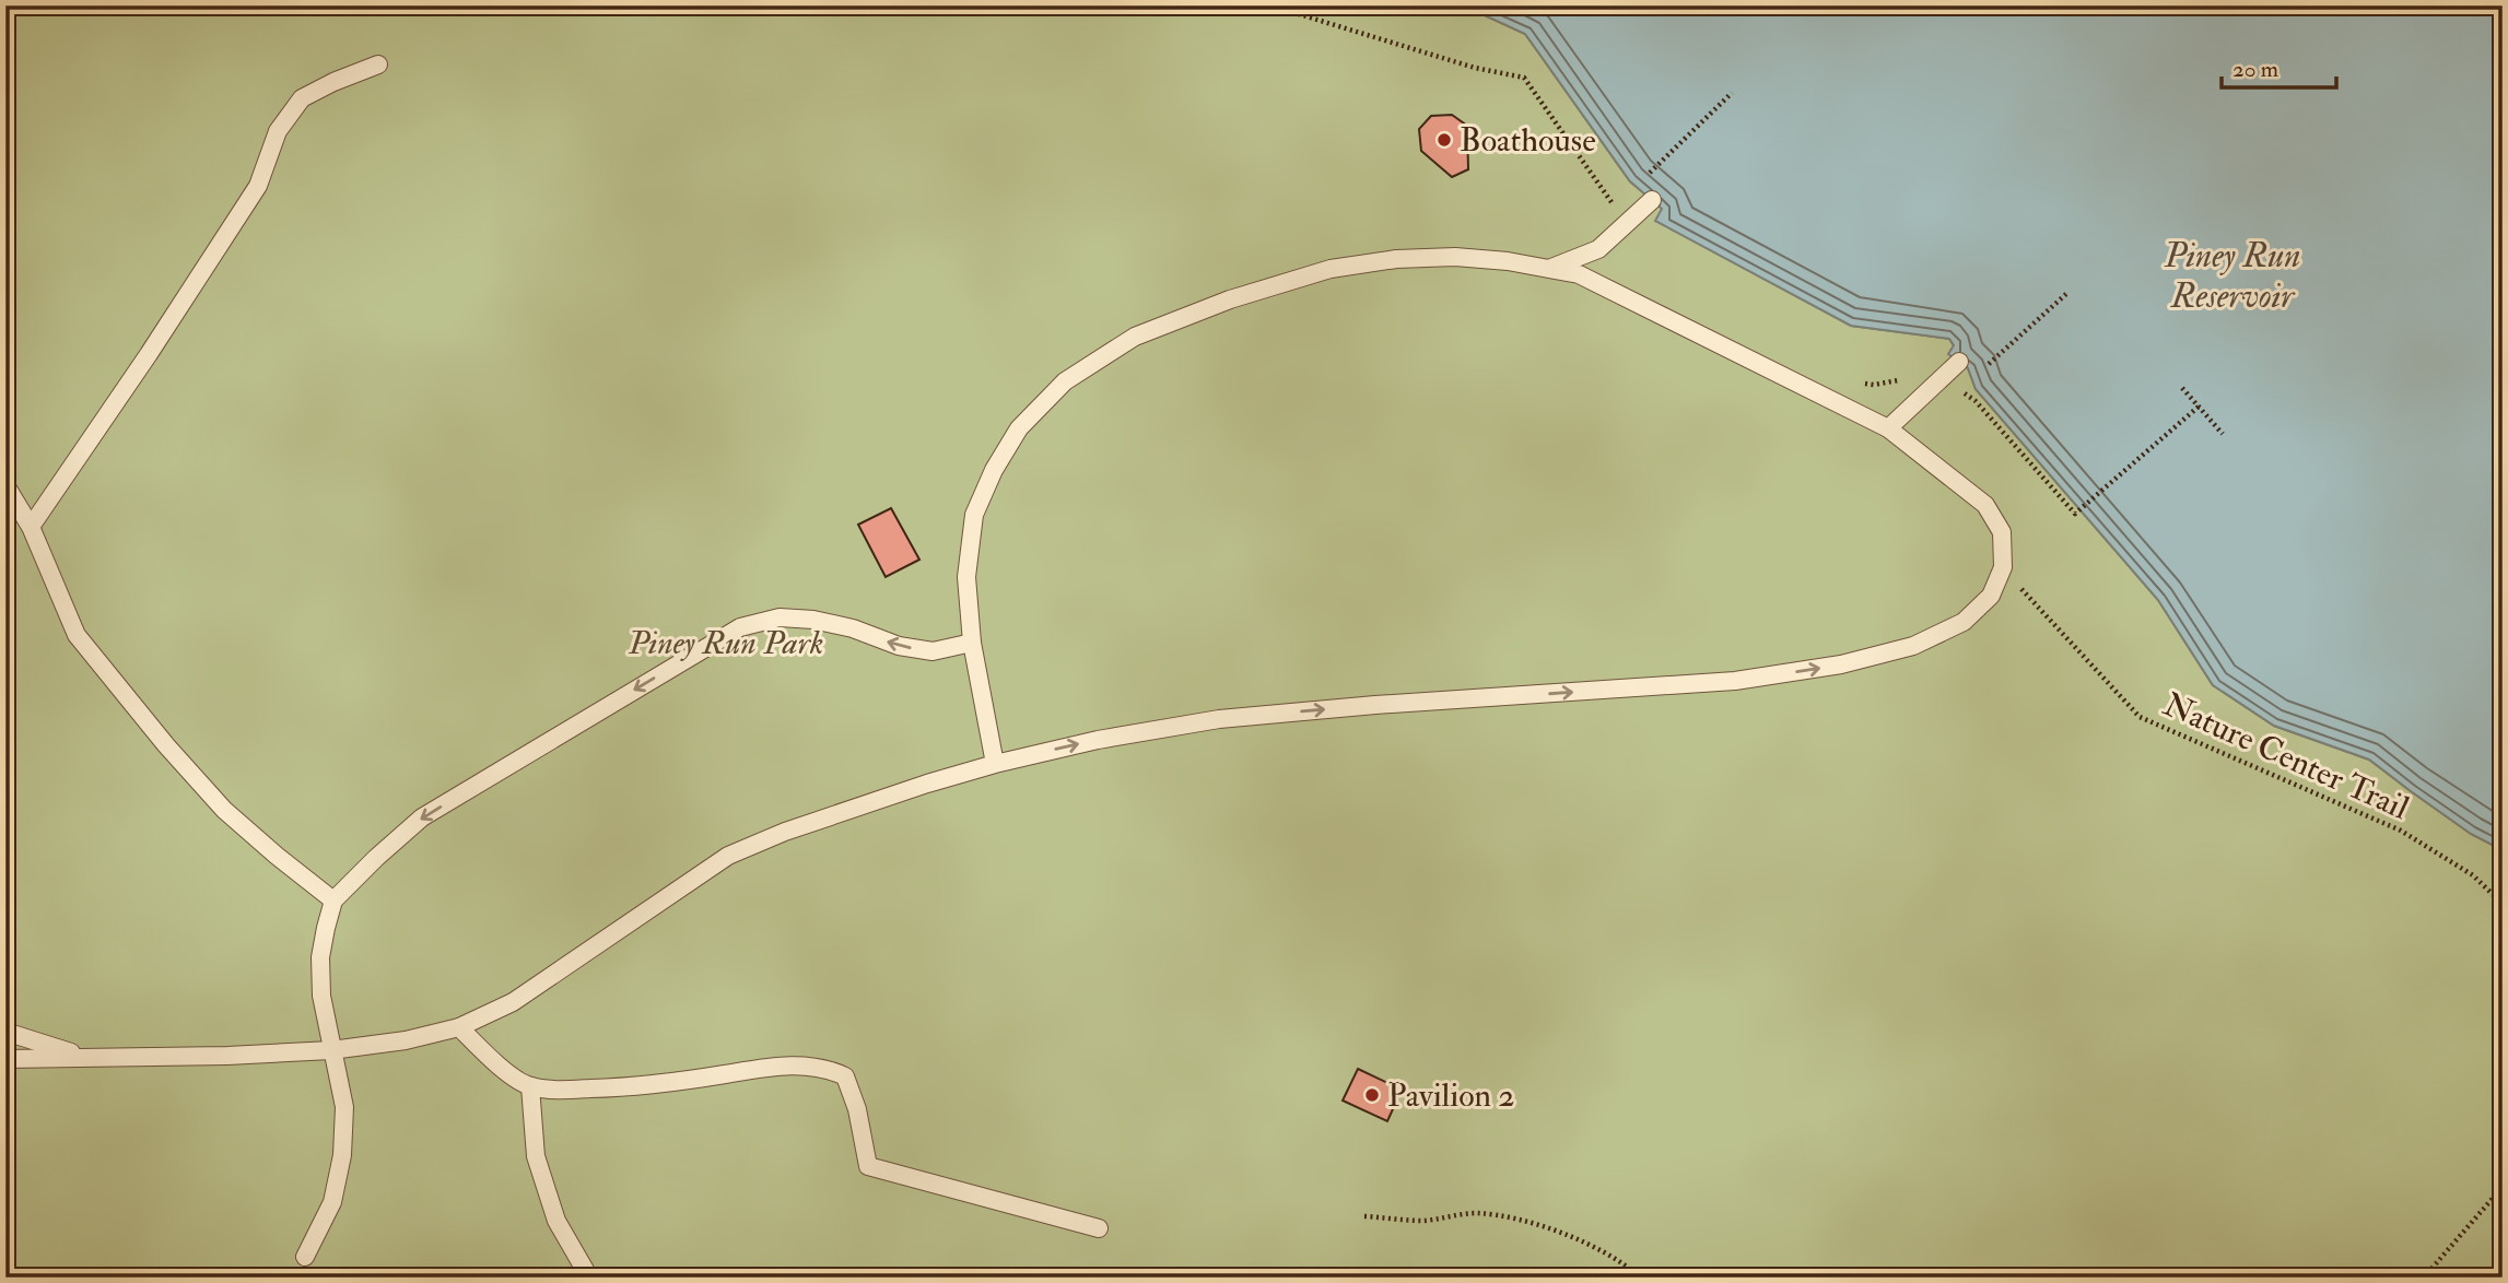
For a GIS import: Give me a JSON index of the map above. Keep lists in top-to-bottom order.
{
  "streets": {
    "path": ["Nature Center Trail"]
  },
  "water": ["Piney Run Reservoir"],
  "parks": ["Piney Run Park"],
  "places": ["Boathouse", "Pavilion 2"],
  "scale_bar": "20 m"
}
